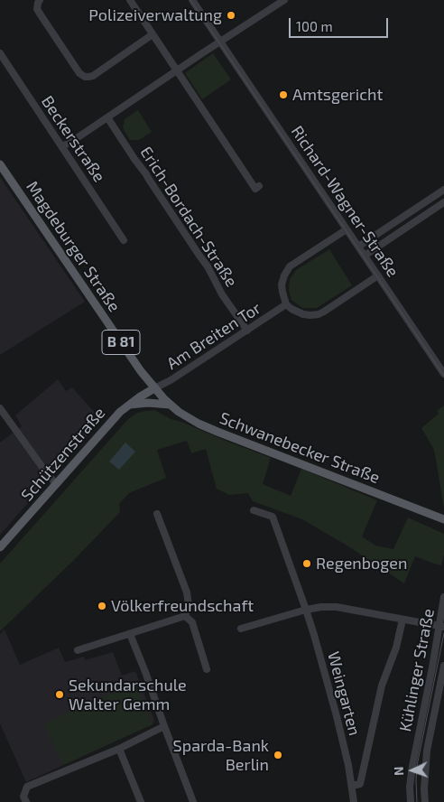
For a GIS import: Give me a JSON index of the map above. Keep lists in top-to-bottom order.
{
  "streets": {
    "main road": [
      "Magdeburger Straße",
      "B 81",
      "Schwanebecker Straße",
      "Schützenstraße"
    ],
    "street": [
      "Beckerstraße",
      "Richard-Wagner-Straße",
      "Erich-Bordach-Straße",
      "Am Breiten Tor",
      "Kühlinger Straße",
      "Weingarten"
    ]
  },
  "crossings": [
    ["Erich-Bordach-Straße", "Am Breiten Tor"],
    ["Magdeburger Straße", "Am Breiten Tor"],
    ["Magdeburger Straße", "Schwanebecker Straße"],
    ["Magdeburger Straße", "Schützenstraße"],
    ["Am Breiten Tor", "Schwanebecker Straße"],
    ["Am Breiten Tor", "Schützenstraße"],
    ["Schwanebecker Straße", "Schützenstraße"]
  ],
  "places": [
    "Polizeiverwaltung",
    "Amtsgericht",
    "Regenbogen",
    "Völkerfreundschaft",
    "Sekundarschule Walter Gemm",
    "Sparda-Bank Berlin"
  ],
  "scale_bar": "100 m",
  "north": "left"
}
